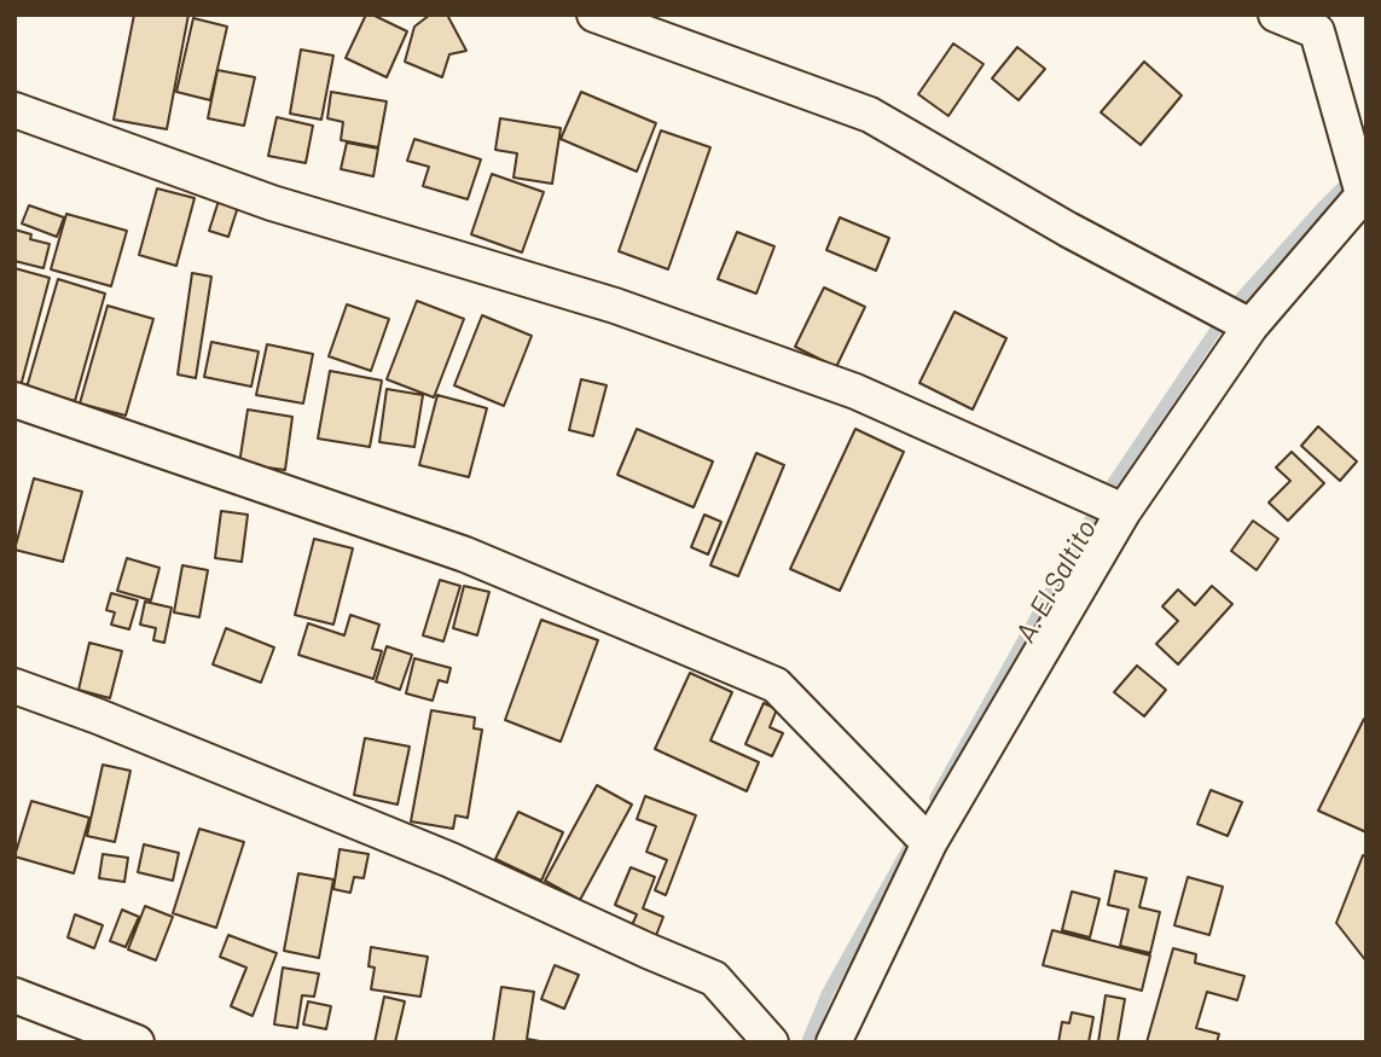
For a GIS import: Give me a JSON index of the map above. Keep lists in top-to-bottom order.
{
  "water": ["A. El Saltito"]
}
